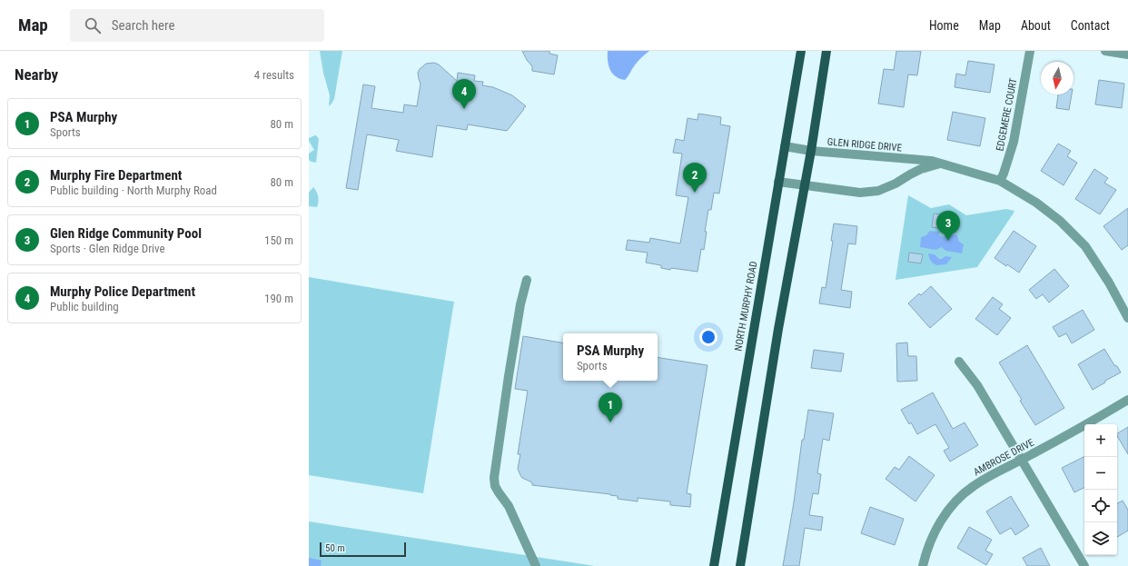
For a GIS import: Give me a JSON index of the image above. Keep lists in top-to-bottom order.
{
  "streets": {
    "main road": ["NORTH MURPHY ROAD"],
    "street": ["EDGEMERE COURT", "GLEN RIDGE DRIVE", "AMBROSE DRIVE"]
  },
  "crossings": [
    ["EDGEMERE COURT", "GLEN RIDGE DRIVE"],
    ["GLEN RIDGE DRIVE", "NORTH MURPHY ROAD"]
  ],
  "scale_bar": "50 m",
  "north": "bottom",
  "page": {
    "header": "Map",
    "search": "Search here",
    "nav": [
      "Home",
      "Map",
      "About",
      "Contact"
    ],
    "heading": ["Nearby", "4 results"],
    "pins": [
      "4",
      "2",
      "3",
      "1"
    ],
    "list": [
      {
        "mark": "1",
        "name": "PSA Murphy",
        "note": "Sports",
        "value": "80 m"
      },
      {
        "mark": "2",
        "name": "Murphy Fire Department",
        "note": "Public building · North Murphy Road",
        "value": "80 m"
      },
      {
        "mark": "3",
        "name": "Glen Ridge Community Pool",
        "note": "Sports · Glen Ridge Drive",
        "value": "150 m"
      },
      {
        "mark": "4",
        "name": "Murphy Police Department",
        "note": "Public building",
        "value": "190 m"
      }
    ],
    "popup": ["PSA Murphy", "Sports"],
    "map_buttons": ["+", "−"],
    "scale": "50 m"
  }
}
